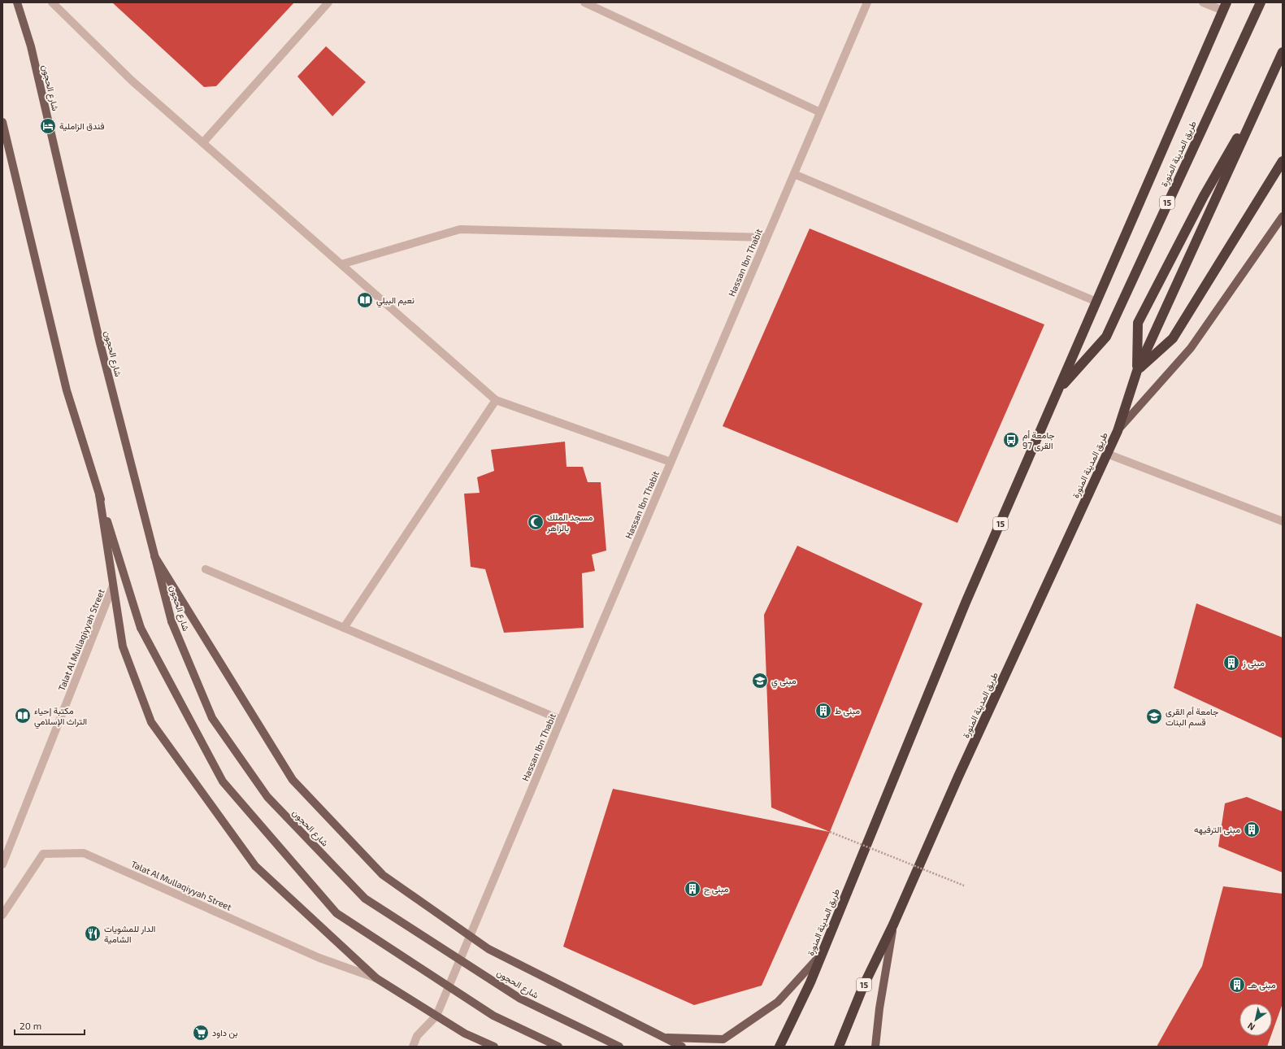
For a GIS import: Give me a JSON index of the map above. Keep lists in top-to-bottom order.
{
  "streets": {
    "highway": ["طريق المدينة المنورة", "15"],
    "main road": ["شارع الحجون"],
    "street": ["Hassan Ibn Thabit", "Talat Al Mullaqiyyah Street"]
  },
  "places": {
    "hotel": ["فندق الزاملية"],
    "library": ["نعيم البيلي", "مكتبة إحياء التراث الإسلامي"],
    "bus stop": ["جامعة أم القرى 97"],
    "mosque": ["مسجد الملك بالزاهر"],
    "building": [
      "مبنى ز",
      "مبنى ط",
      "مبنى الترفيهه",
      "مبنى ح",
      "مبنى هـ"
    ],
    "school or university": ["مبنى ي", "جامعة أم القرى قسم البنات"],
    "restaurant": ["الدار للمشويات الشامية"],
    "supermarket": ["بن داود"]
  },
  "scale_bar": "20 m",
  "north": "bottom left"
}
